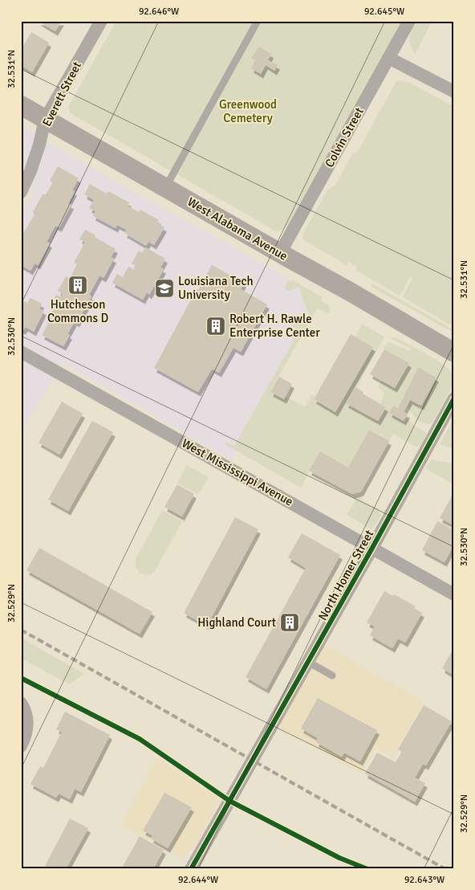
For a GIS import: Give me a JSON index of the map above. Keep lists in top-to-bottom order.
{
  "streets": {
    "main road": ["West Alabama Avenue"],
    "street": [
      "Everett Street",
      "Colvin Street",
      "West Mississippi Avenue",
      "North Homer Street"
    ]
  },
  "crossings": [
    ["Everett Street", "West Alabama Avenue"],
    ["Colvin Street", "West Alabama Avenue"],
    ["West Mississippi Avenue", "North Homer Street"]
  ],
  "parks": ["Greenwood Cemetery"],
  "places": {
    "building": ["Hutcheson Commons D", "Robert H. Rawle Enterprise Center", "Highland Court"],
    "school or university": ["Louisiana Tech University"]
  },
  "coordinates": [
    "92.646°W",
    "92.645°W",
    "32.531°N",
    "32.530°N",
    "32.529°N",
    "92.644°W",
    "92.643°W"
  ]
}
